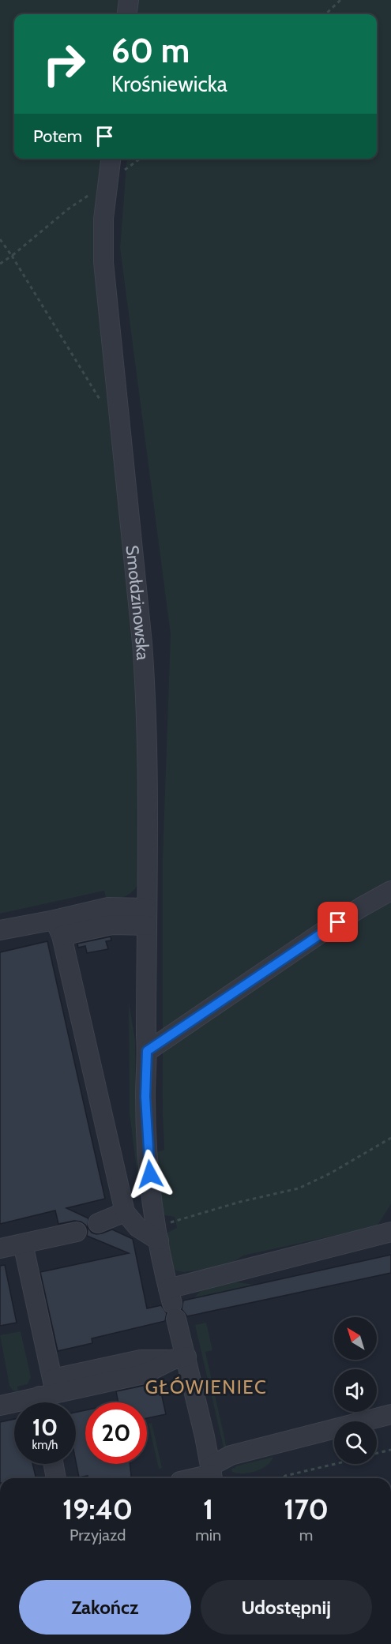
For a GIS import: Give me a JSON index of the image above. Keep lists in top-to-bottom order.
{
  "streets": {
    "street": ["Smołdzinowska"]
  },
  "districts": ["GŁÓWIENIEC"],
  "north": "top left",
  "page": {
    "turn": ["60 m", "Krośniewicka"],
    "then": "Potem",
    "speed": "10 km/h",
    "limit": "20",
    "eta": [
      "19:40",
      "Przyjazd",
      "1",
      "min",
      "170",
      "m"
    ],
    "buttons": ["Zakończ", "Udostępnij"]
  }
}
